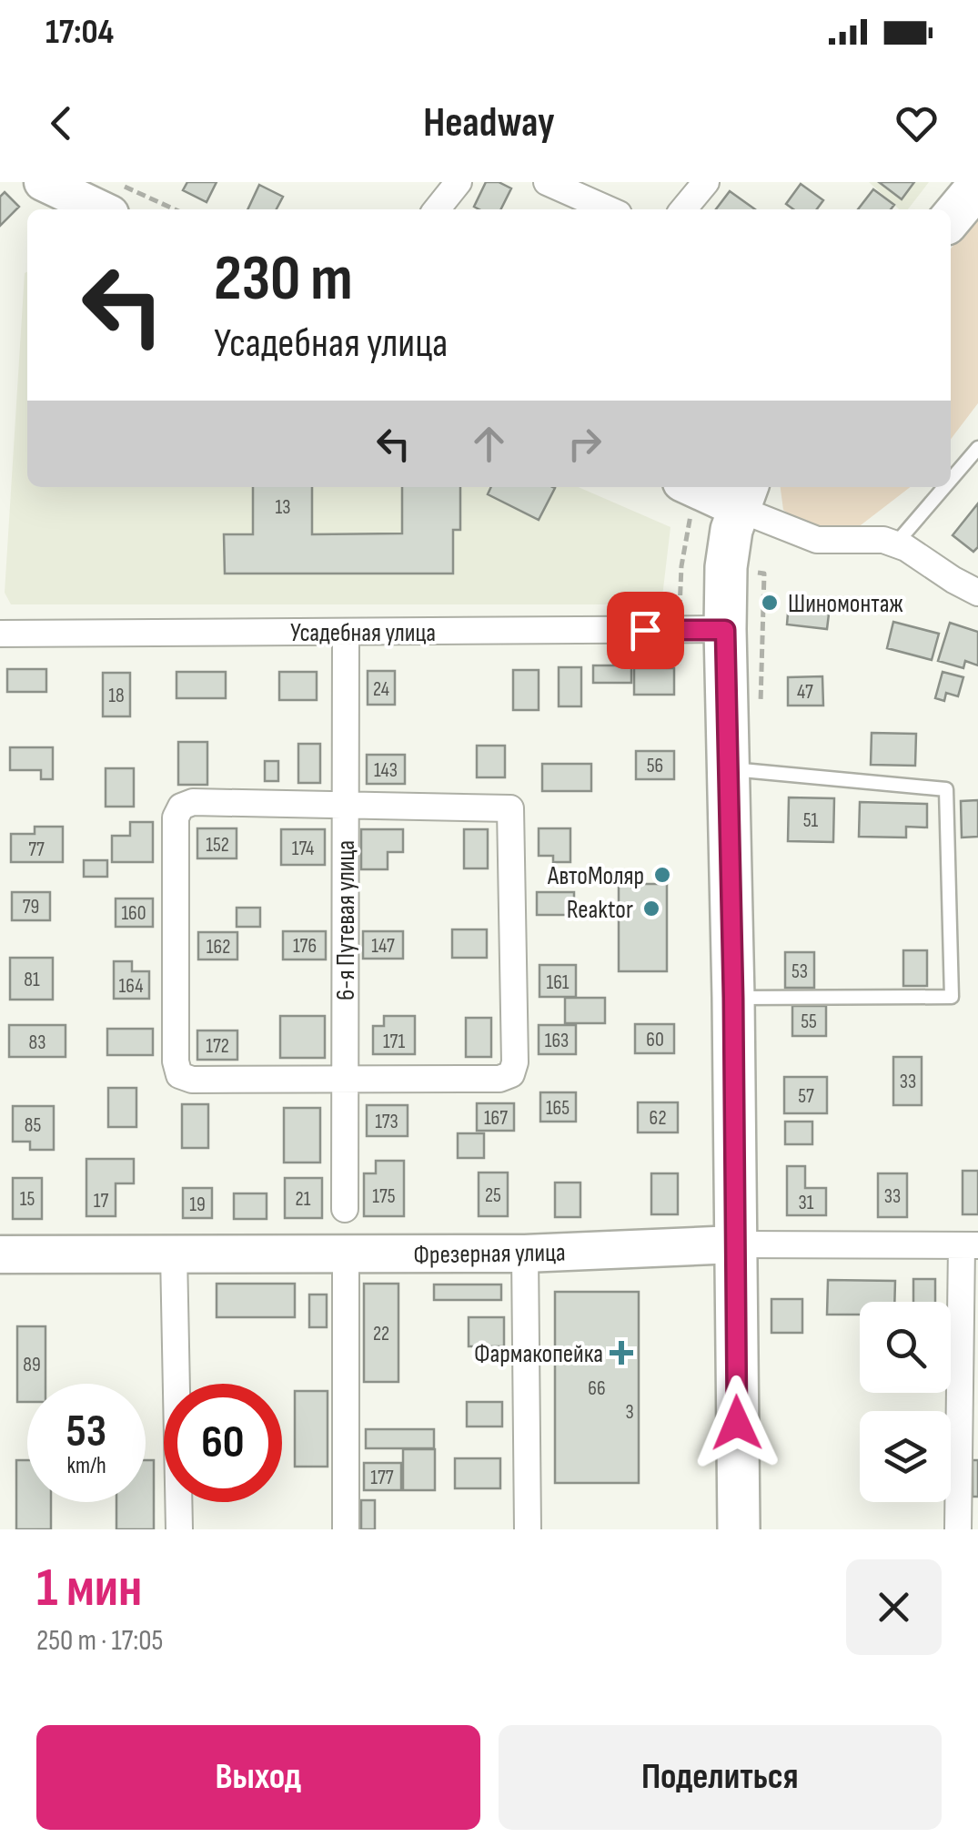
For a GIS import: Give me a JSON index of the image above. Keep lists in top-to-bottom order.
{
  "streets": {
    "main road": ["Фрезерная улица"],
    "street": ["Усадебная улица", "6-я Путевая улица"]
  },
  "crossings": [
    ["Усадебная улица", "6-я Путевая улица"]
  ],
  "places": {
    "other": ["Шиномонтаж", "АвтоМоляр", "Reaktor"],
    "health": ["Фармакопейка"]
  },
  "house_numbers": [
    "13",
    "24",
    "47",
    "18",
    "56",
    "143",
    "51",
    "152",
    "174",
    "77",
    "79",
    "160",
    "176",
    "147",
    "162",
    "53",
    "81",
    "161",
    "164",
    "55",
    "60",
    "163",
    "171",
    "83",
    "172",
    "33",
    "57",
    "165",
    "167",
    "62",
    "173",
    "85",
    "25",
    "175",
    "33",
    "15",
    "21",
    "17",
    "31",
    "19",
    "22",
    "89",
    "66",
    "3",
    "177"
  ],
  "page": {
    "status": "17:04",
    "header": "Headway",
    "turn": ["230 m", "Усадебная улица"],
    "speed": "53 km/h",
    "limit": "60",
    "heading": ["1 мин", "250 m · 17:05"],
    "buttons": ["Выход", "Поделиться"]
  }
}
